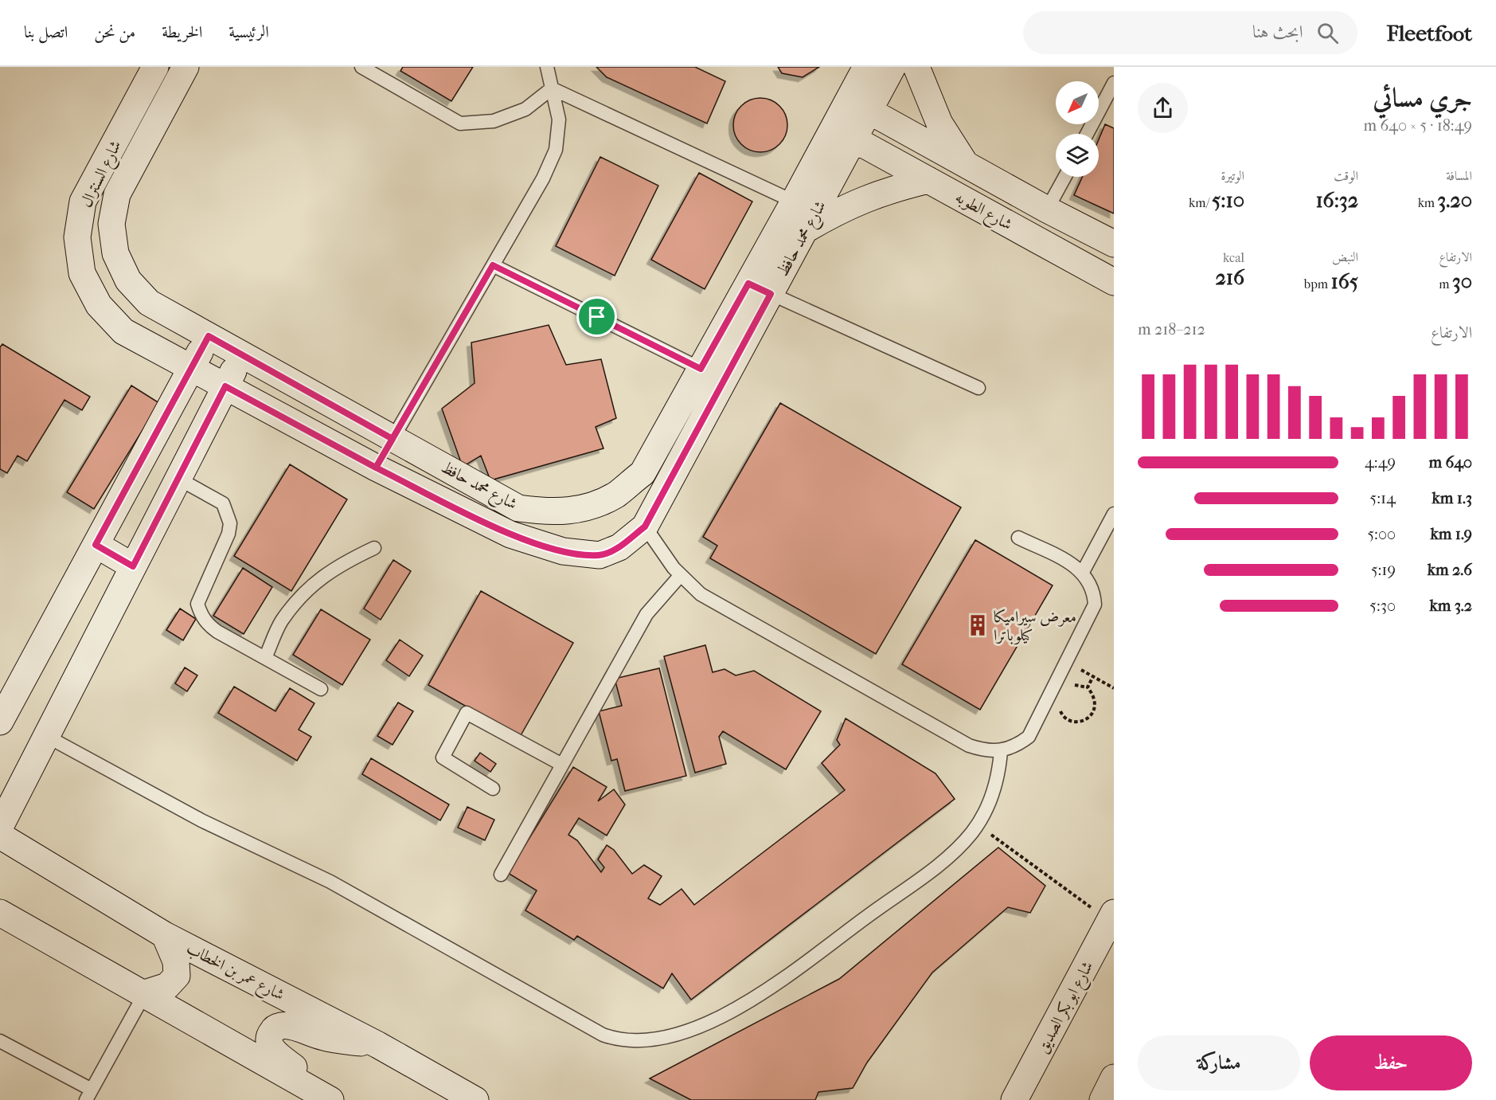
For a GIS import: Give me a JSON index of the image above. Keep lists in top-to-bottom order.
{
  "streets": {
    "street": [
      "شارع السنترال",
      "شارع الطوبه",
      "شارع محمد حافظ",
      "شارع عمر بن الخطاب",
      "شارع ابو بكر الصديق"
    ]
  },
  "crossings": [
    ["شارع السنترال", "شارع محمد حافظ"],
    ["شارع الطوبه", "شارع محمد حافظ"]
  ],
  "places": {
    "building": ["معرض سيراميكا كيلوباترا"]
  },
  "north": "bottom left",
  "page": {
    "header": "Fleetfoot",
    "search": "ابحث هنا",
    "nav": [
      "الرئيسية",
      "الخريطة",
      "من نحن",
      "اتصل بنا"
    ],
    "heading": ["جري مسائي", "18:49 · 5 × 640 m"],
    "stats": [
      ["المسافة", "3.20 km"],
      ["الوقت", "16:32"],
      ["الوتيرة", "5:10 /km"],
      ["الارتفاع", "30 m"],
      ["النبض", "165 bpm"],
      ["kcal", "216"]
    ],
    "chart": ["الارتفاع", "212–218 m"],
    "list": [
      {
        "name": "640 m",
        "note": "4:49"
      },
      {
        "name": "1.3 km",
        "note": "5:14"
      },
      {
        "name": "1.9 km",
        "note": "5:00"
      },
      {
        "name": "2.6 km",
        "note": "5:19"
      },
      {
        "name": "3.2 km",
        "note": "5:30"
      }
    ],
    "buttons": ["حفظ", "مشاركة"]
  }
}
